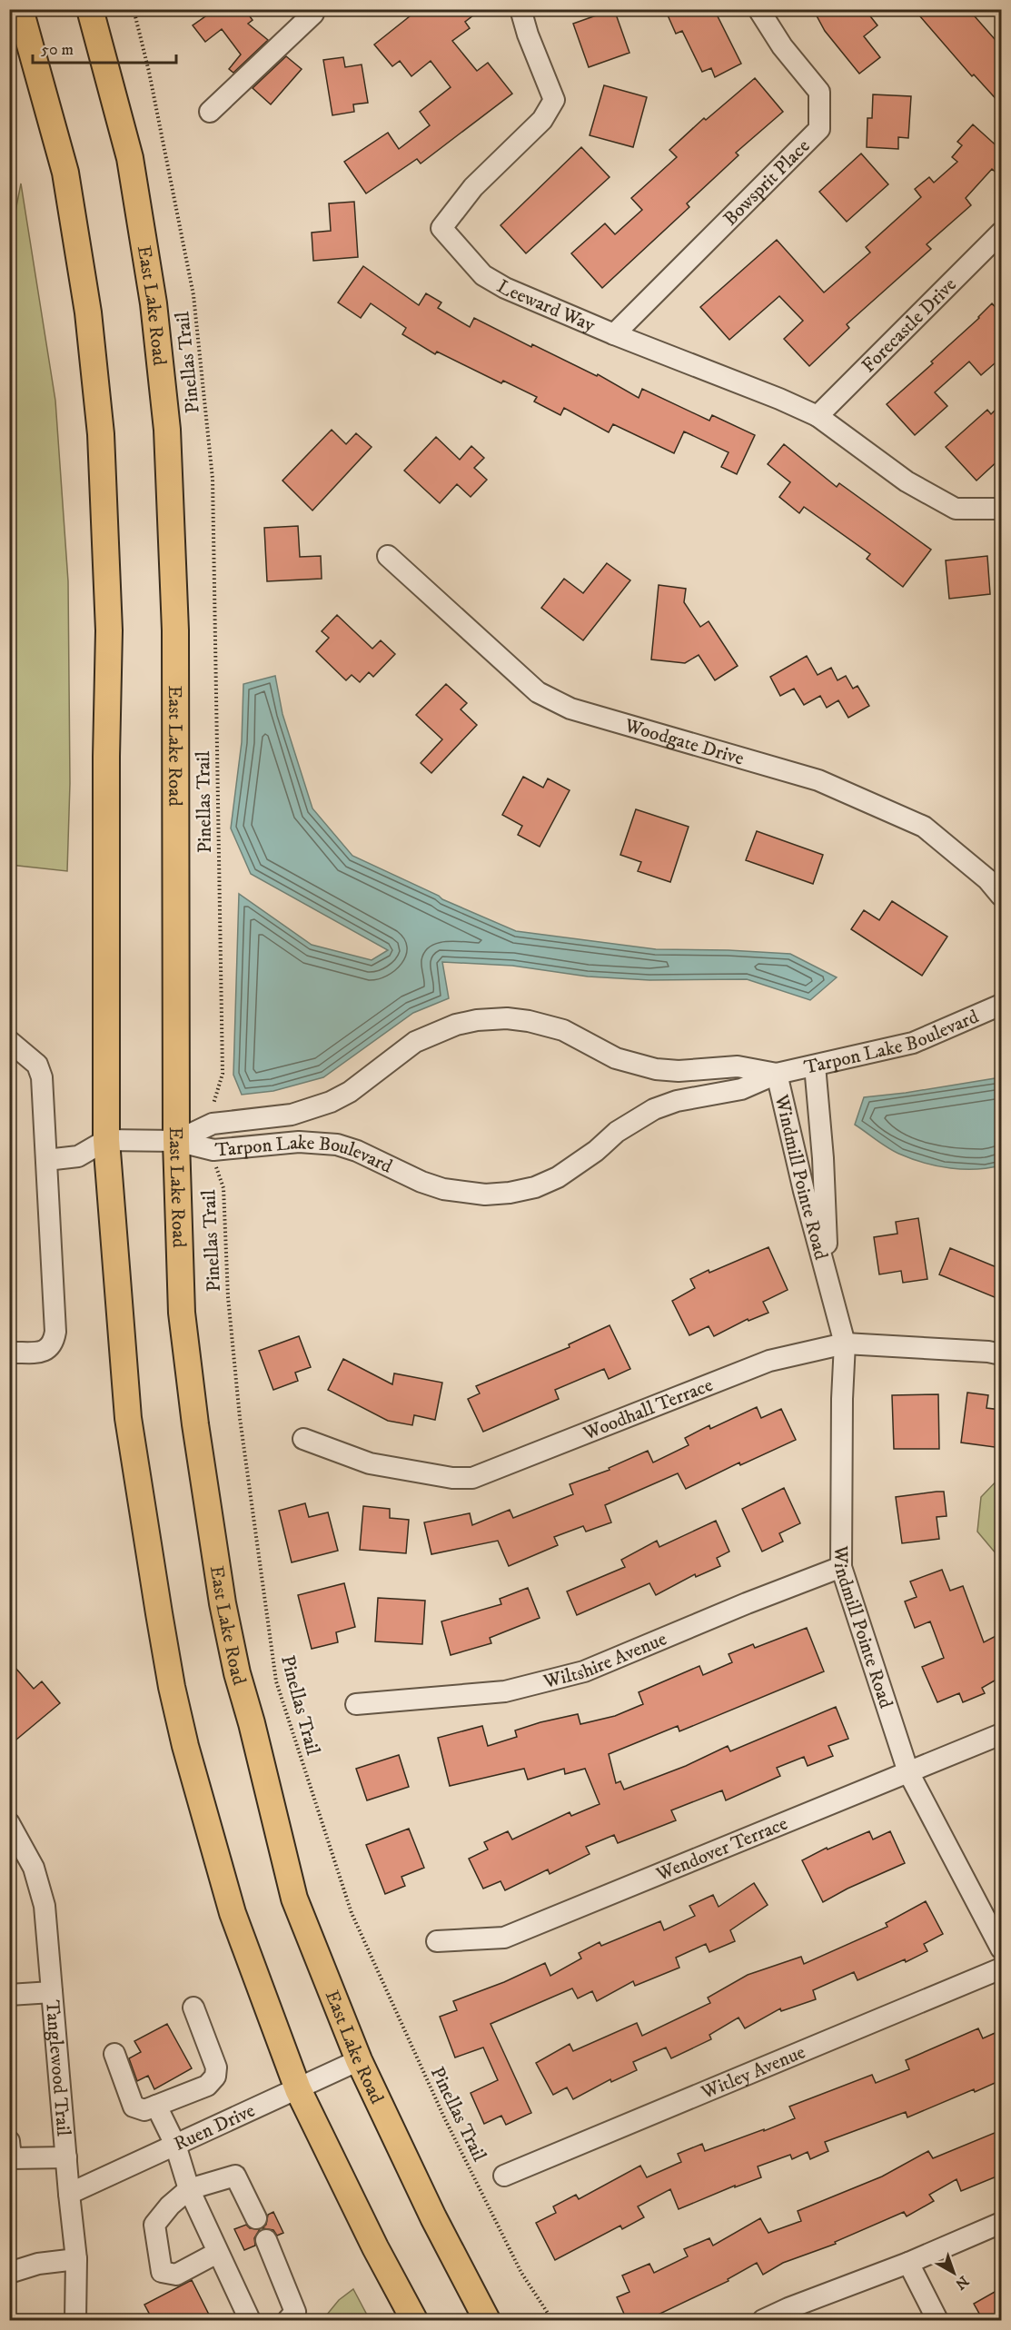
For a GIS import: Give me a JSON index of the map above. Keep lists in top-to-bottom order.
{
  "streets": {
    "main road": ["East Lake Road"],
    "street": [
      "Bowsprit Place",
      "Leeward Way",
      "Forecastle Drive",
      "Woodgate Drive",
      "Tarpon Lake Boulevard",
      "Windmill Pointe Road",
      "Woodhall Terrace",
      "Wiltshire Avenue",
      "Wendover Terrace",
      "Tanglewood Trail",
      "Witley Avenue",
      "Ruen Drive"
    ],
    "path": ["Pinellas Trail"]
  },
  "crossings": [
    ["Bowsprit Place", "Leeward Way"],
    ["Leeward Way", "Forecastle Drive"],
    ["East Lake Road", "Tarpon Lake Boulevard"],
    ["East Lake Road", "Ruen Drive"],
    ["Pinellas Trail", "Tarpon Lake Boulevard"],
    ["Tarpon Lake Boulevard", "Windmill Pointe Road"],
    ["Windmill Pointe Road", "Woodhall Terrace"],
    ["Windmill Pointe Road", "Wiltshire Avenue"],
    ["Windmill Pointe Road", "Wendover Terrace"],
    ["Tanglewood Trail", "Ruen Drive"]
  ],
  "scale_bar": "50 m",
  "north": "bottom right"
}
